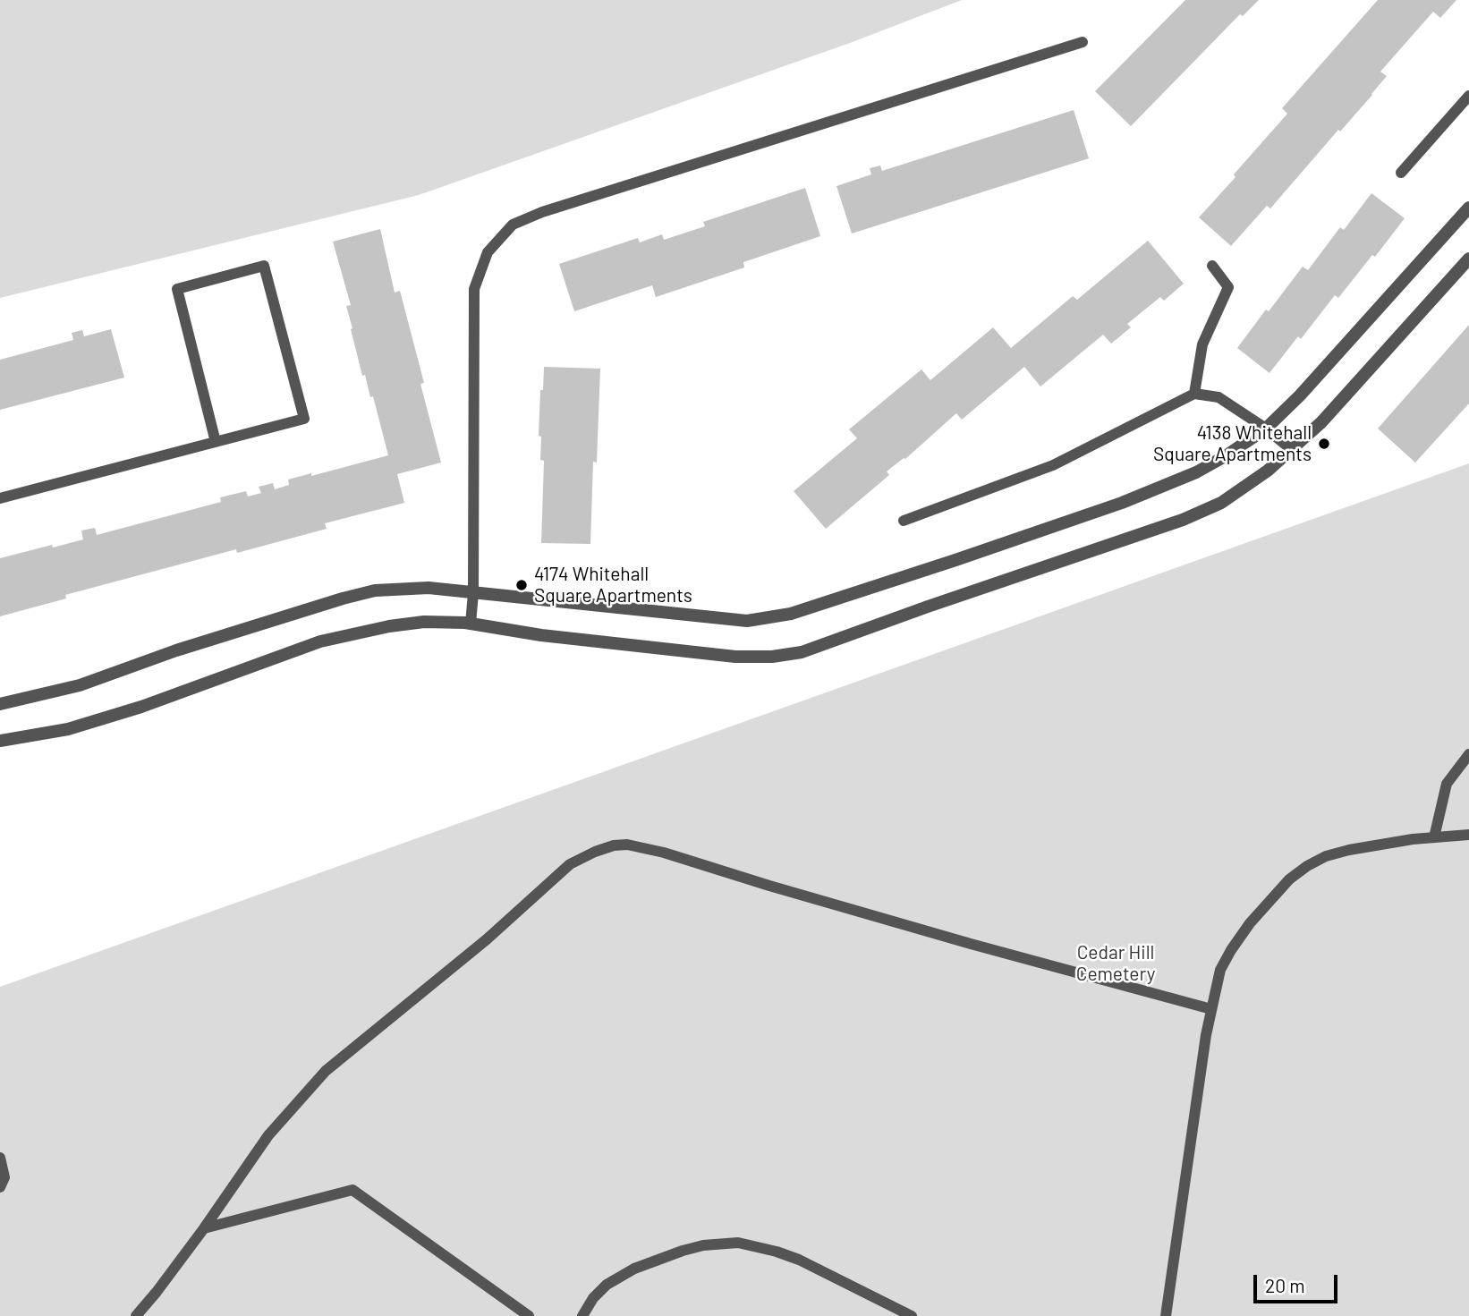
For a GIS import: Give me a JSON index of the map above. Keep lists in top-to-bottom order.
{
  "parks": ["Cedar Hill Cemetery"],
  "places": ["4138 Whitehall Square Apartments", "4174 Whitehall Square Apartments"],
  "scale_bar": "20 m"
}
